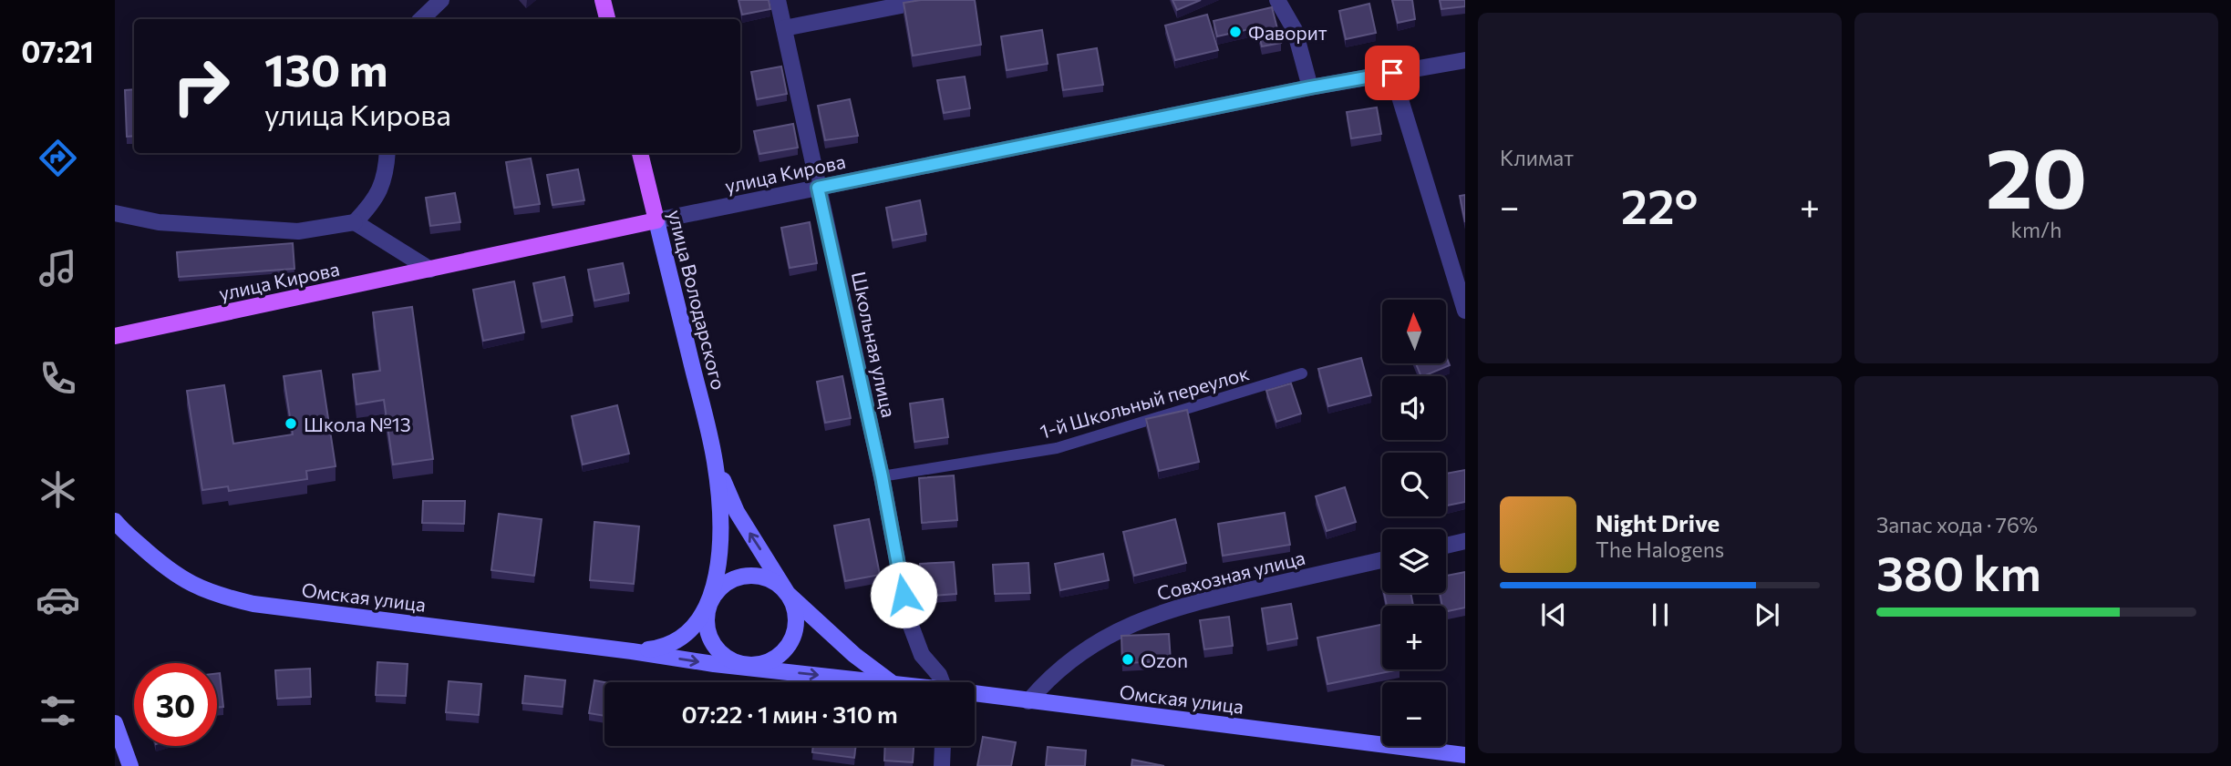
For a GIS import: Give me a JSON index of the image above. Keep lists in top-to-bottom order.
{
  "streets": {
    "main road": ["улица Кирова", "улица Володарского"],
    "street": ["Школьная улица", "Совхозная улица", "Омская улица"],
    "lane": ["1-й Школьный переулок"]
  },
  "crossings": [
    ["улица Кирова", "улица Володарского"],
    ["улица Кирова", "Школьная улица"],
    ["улица Володарского", "Омская улица"],
    ["Школьная улица", "1-й Школьный переулок"],
    ["Совхозная улица", "Омская улица"]
  ],
  "places": ["Фаворит", "Школа №13", "Ozon"],
  "north": "top",
  "page": {
    "tabs": "07:21",
    "tile": [
      "Климат",
      ["20", "km/h"],
      ["Запас хода · 76%", "380 km"]
    ],
    "turn": ["130 m", "улица Кирова"],
    "heat": ["−", "22°", "+"],
    "map_buttons": ["+", "−"],
    "song": ["Night Drive", "The Halogens"],
    "limit": "30",
    "trip": "07:22 · 1 мин · 310 m"
  }
}
